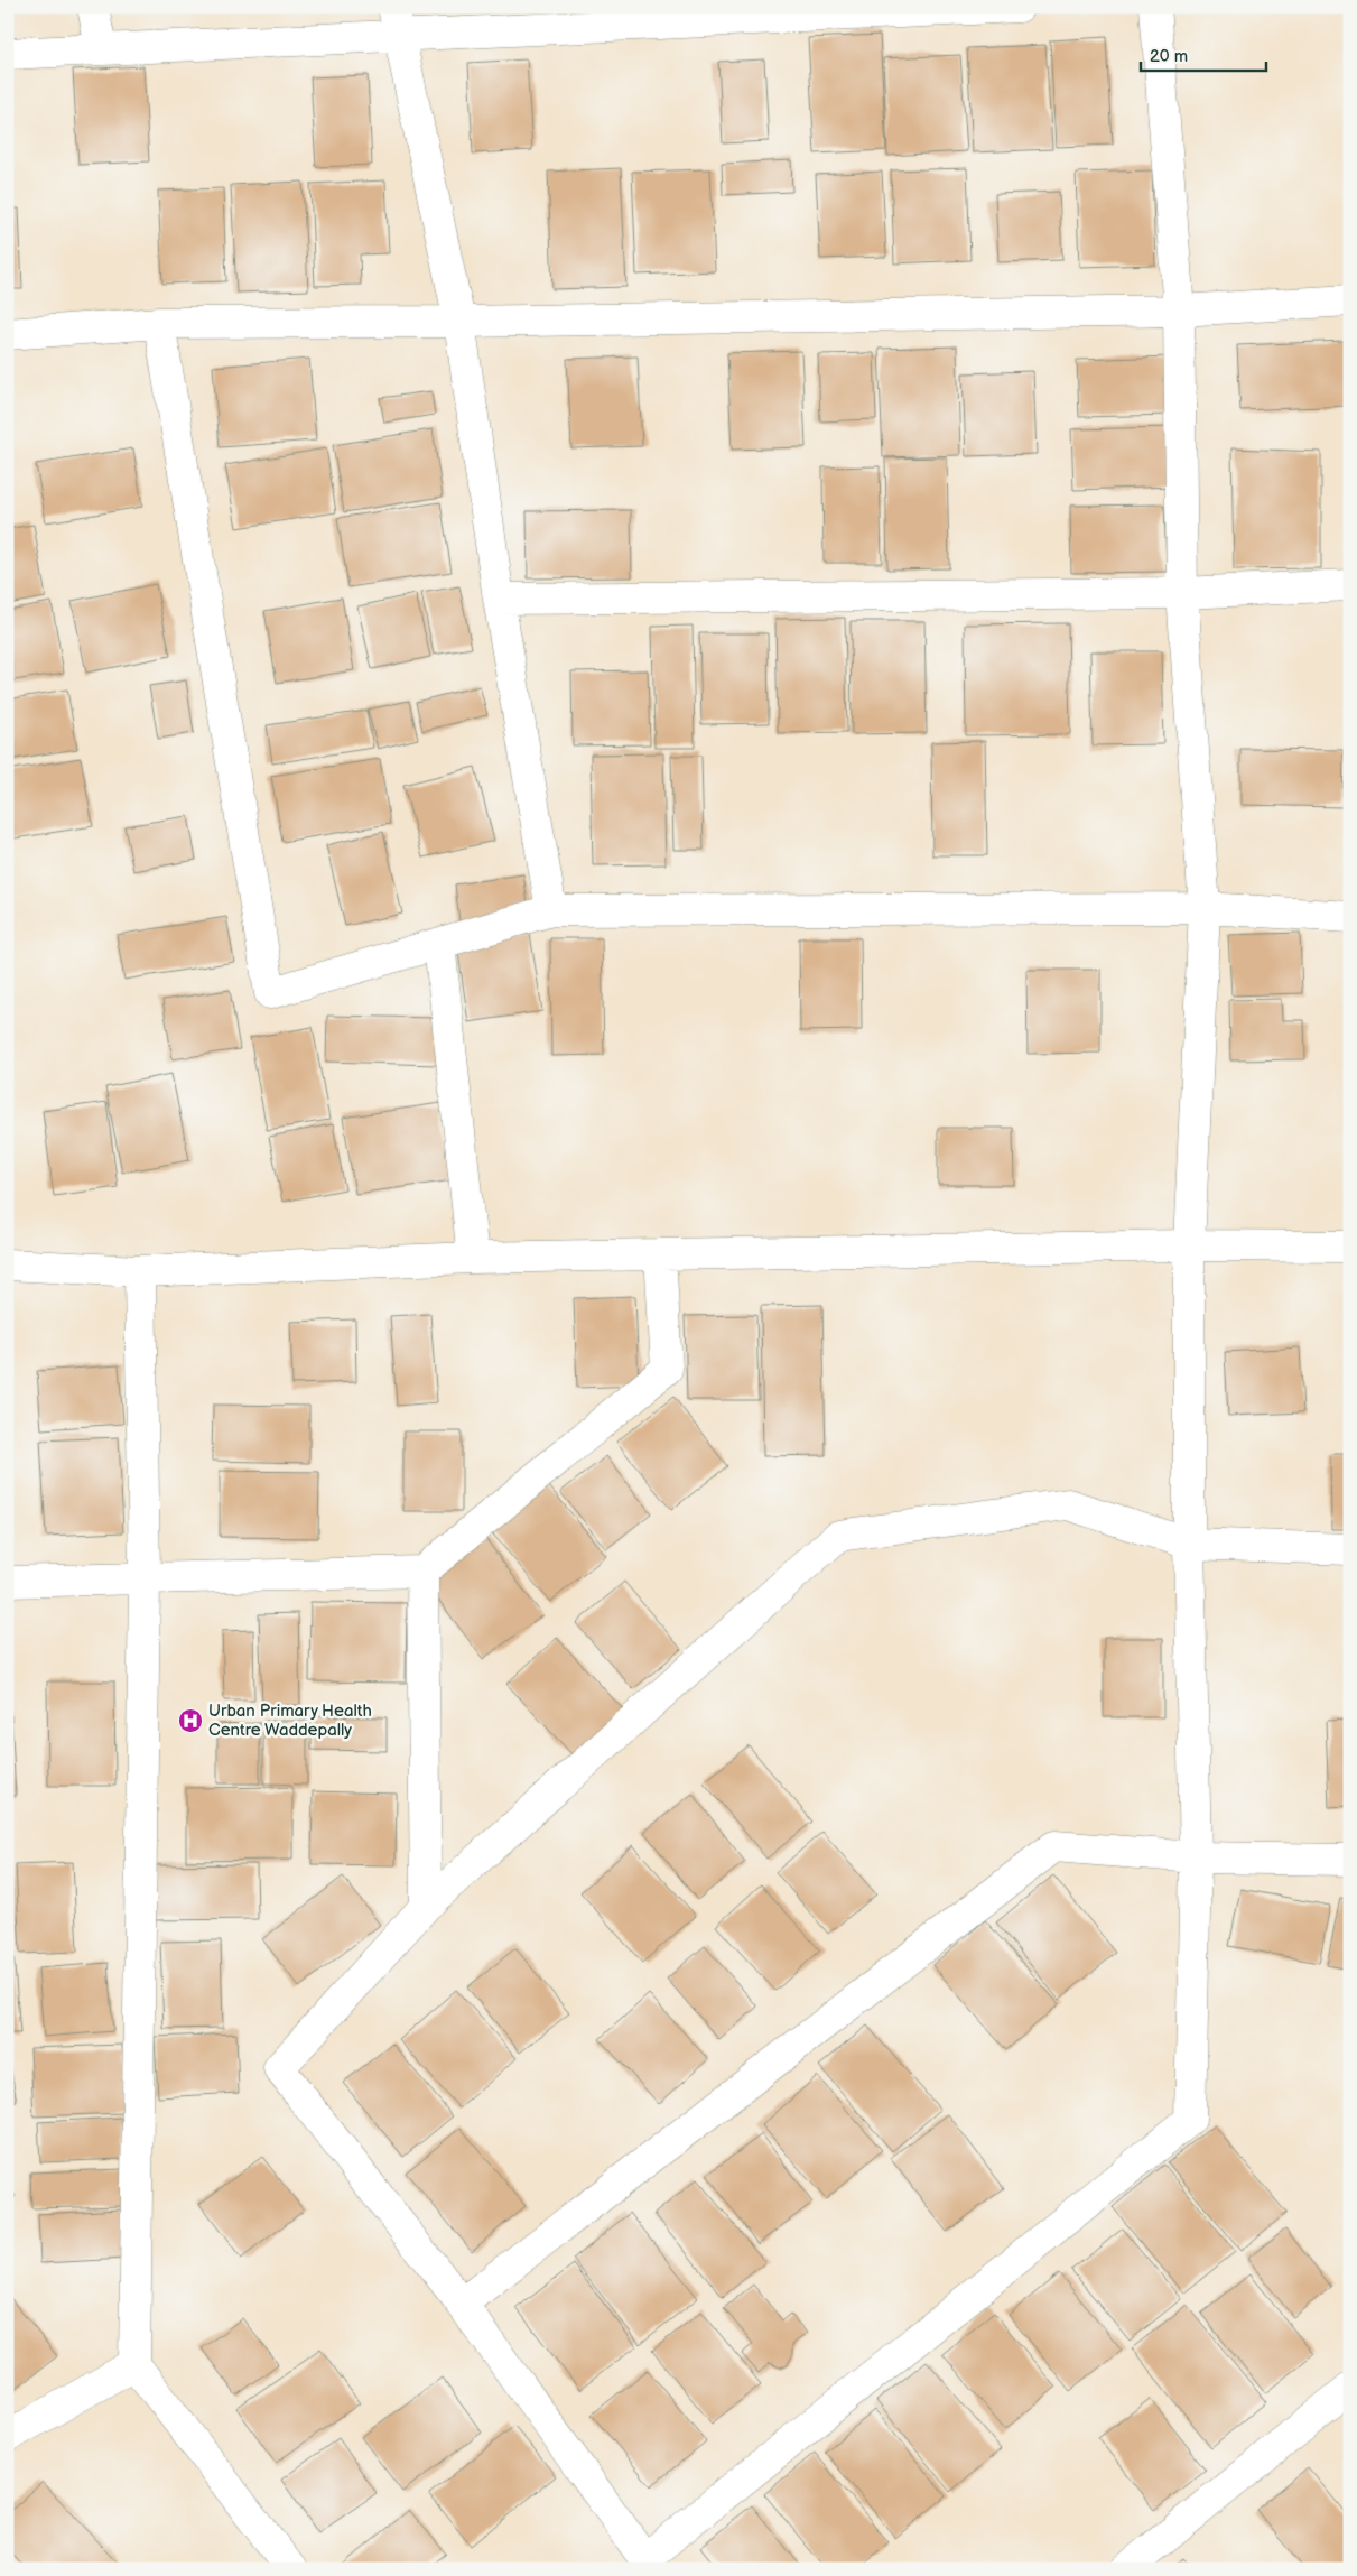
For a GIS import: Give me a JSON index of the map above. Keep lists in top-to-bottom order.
{
  "places": {
    "hospital": ["Urban Primary Health Centre Waddepally"]
  },
  "scale_bar": "20 m"
}
